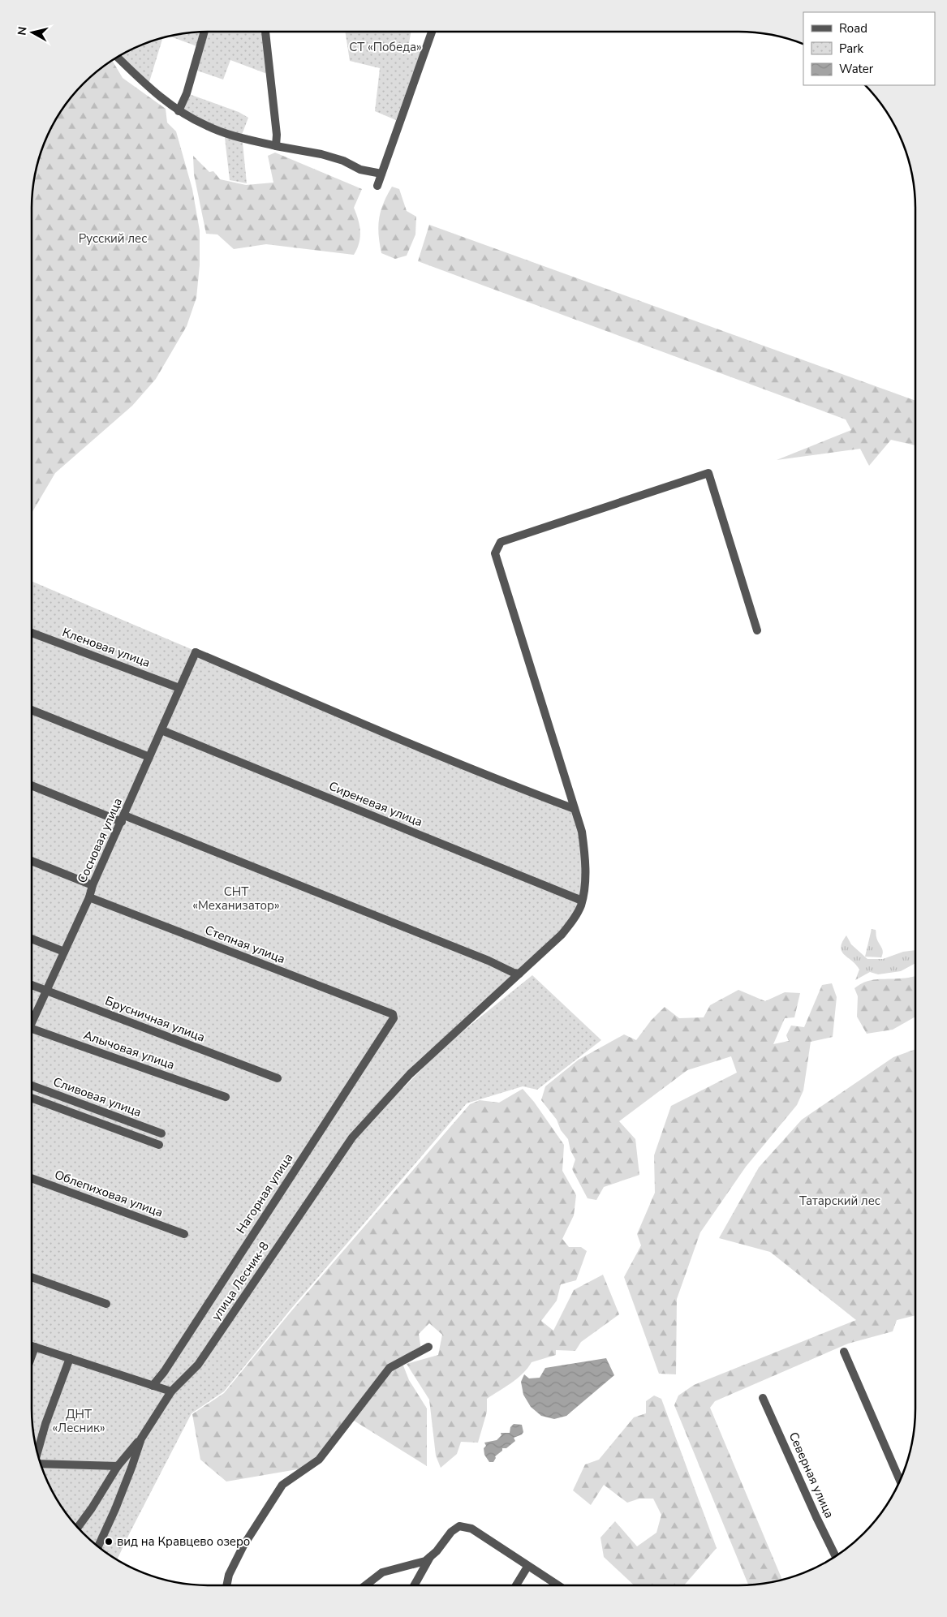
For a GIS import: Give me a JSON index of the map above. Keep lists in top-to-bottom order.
{
  "streets": {
    "street": [
      "Кленовая улица",
      "Сиреневая улица",
      "Сосновая улица",
      "Степная улица",
      "Брусничная улица",
      "Алычовая улица",
      "Сливовая улица",
      "Облепиховая улица",
      "Нагорная улица",
      "улица Лесник-8",
      "Северная улица"
    ]
  },
  "crossings": [
    ["Кленовая улица", "Сосновая улица"],
    ["Сиреневая улица", "Сосновая улица"],
    ["Сиреневая улица", "улица Лесник-8"],
    ["Сосновая улица", "Степная улица"],
    ["Сосновая улица", "Брусничная улица"],
    ["Сосновая улица", "улица Лесник-8"],
    ["Степная улица", "Нагорная улица"]
  ],
  "parks": [
    "СТ «Победа»",
    "Русский лес",
    "СНТ «Механизатор»",
    "Татарский лес",
    "ДНТ «Лесник»"
  ],
  "places": ["вид на Кравцево озеро"],
  "legend": ["Road", "Park", "Water"],
  "north": "left"
}
